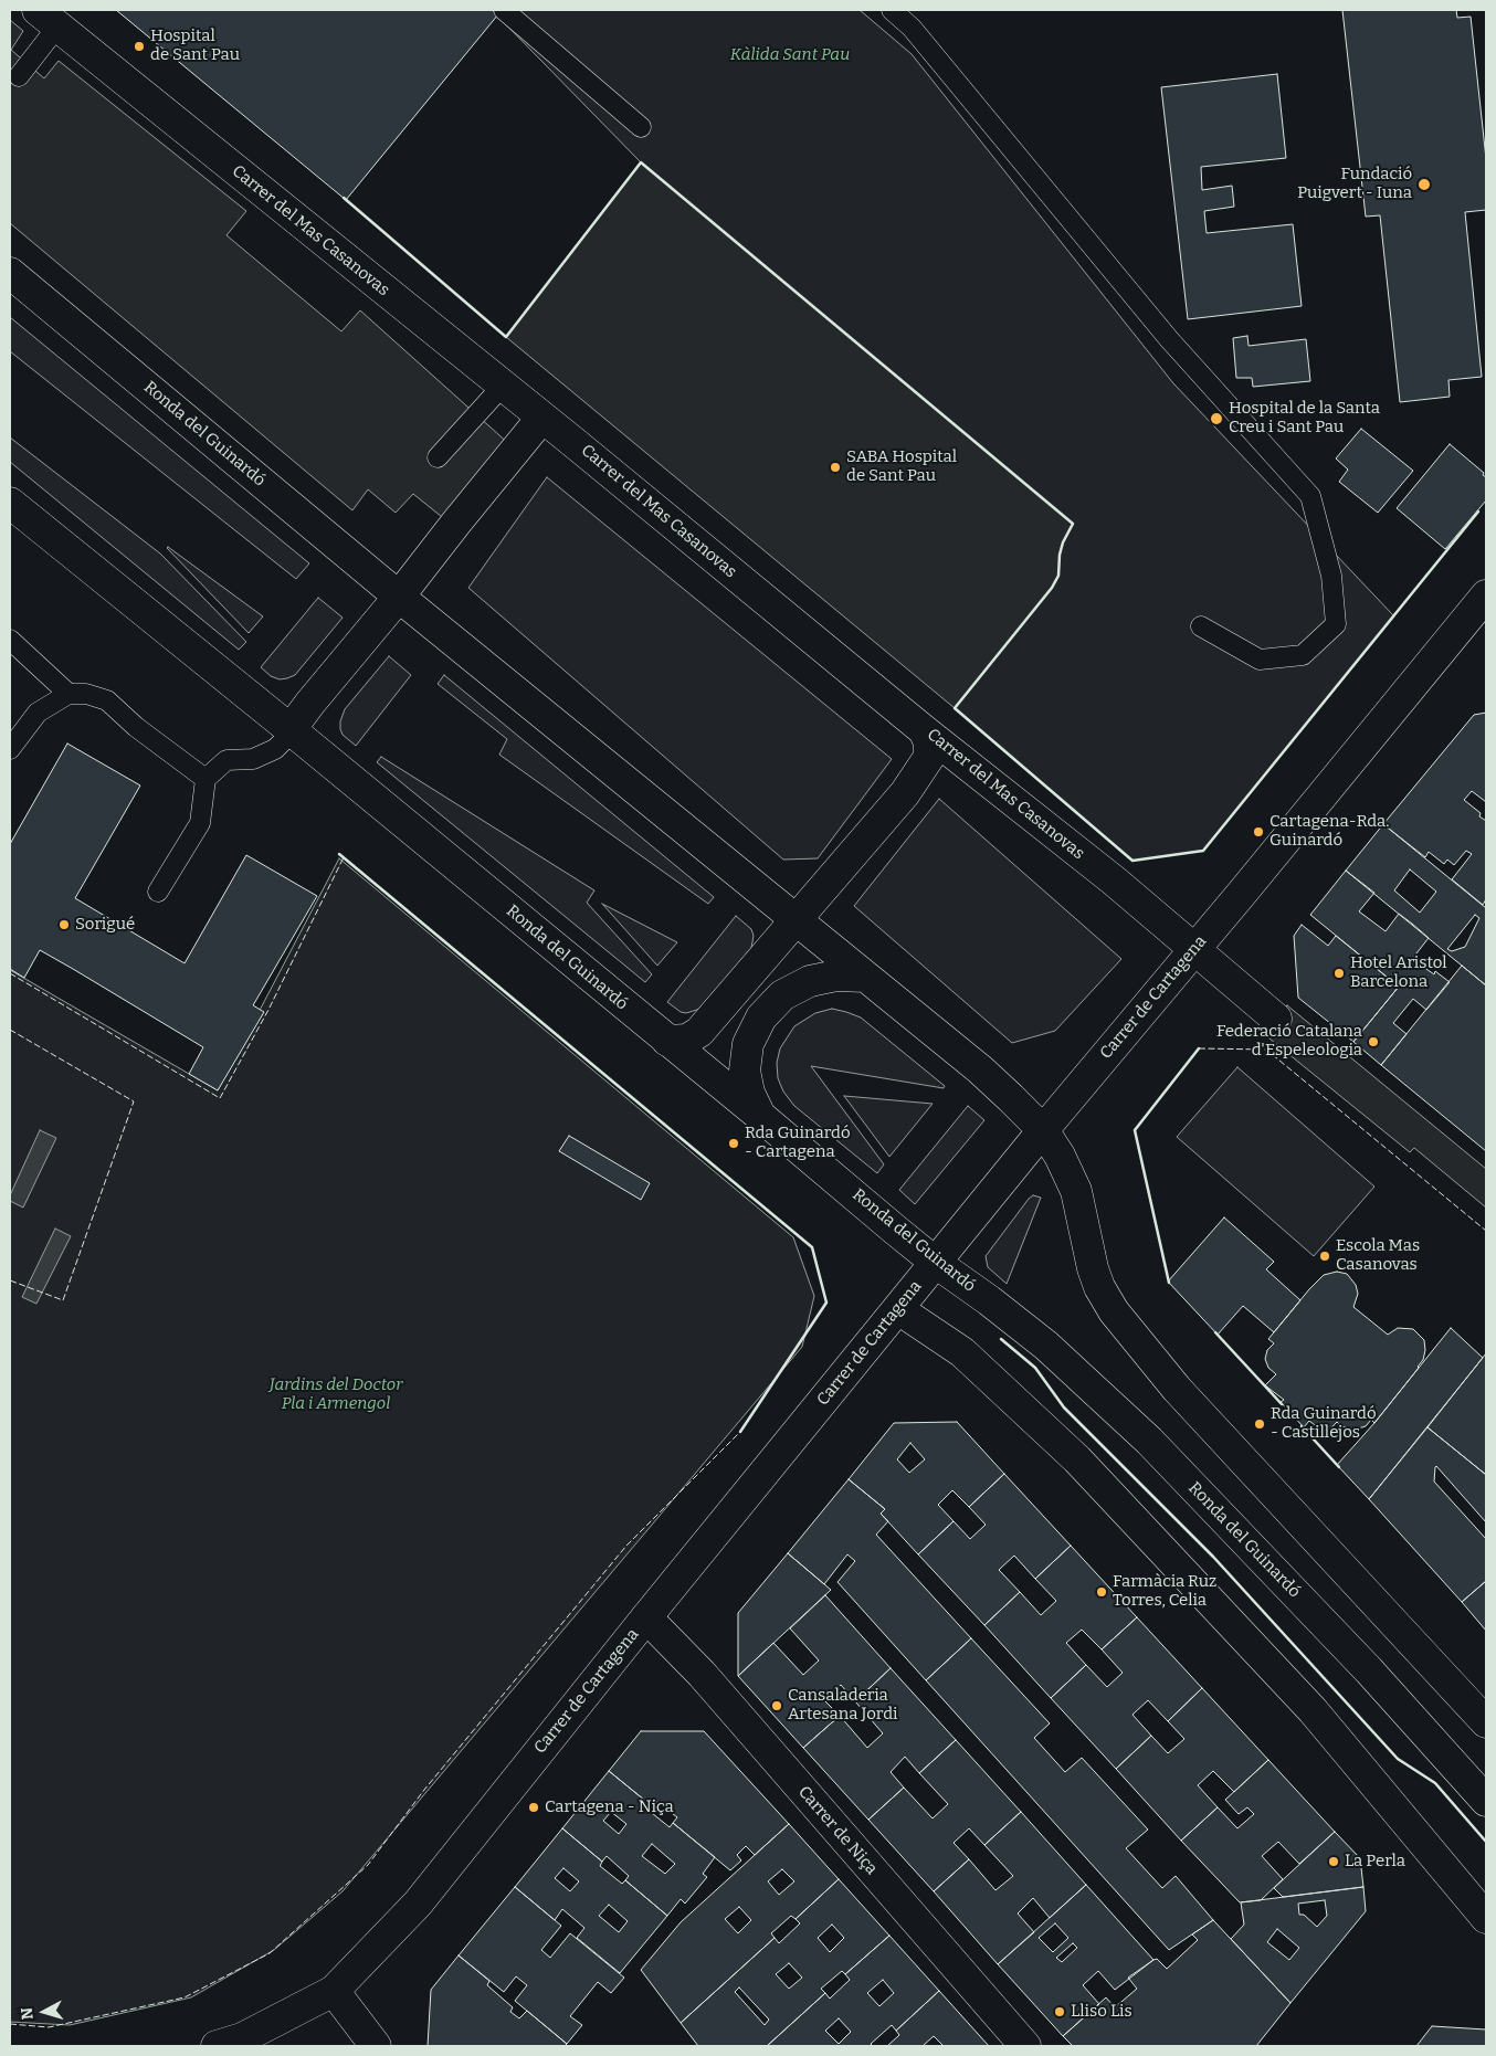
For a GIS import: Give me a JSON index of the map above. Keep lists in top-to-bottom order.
{
  "streets": {
    "street": [
      "Carrer del Mas Casanovas",
      "Ronda del Guinardó",
      "Carrer de Cartagena",
      "Carrer de Niça"
    ]
  },
  "crossings": [
    ["Carrer del Mas Casanovas", "Carrer de Cartagena"],
    ["Ronda del Guinardó", "Carrer de Cartagena"],
    ["Carrer de Cartagena", "Carrer de Niça"]
  ],
  "parks": ["Kàlida Sant Pau", "Jardins del Doctor Pla i Armengol"],
  "places": [
    "Hospital de Sant Pau",
    "Fundació Puigvert - Iuna",
    "Hospital de la Santa Creu i Sant Pau",
    "SABA Hospital de Sant Pau",
    "Cartagena-Rda. Guinardó",
    "Sorigué",
    "Hotel Aristol Barcelona",
    "Federació Catalana d'Espeleologia",
    "Rda Guinardó - Cartagena",
    "Escola Mas Casanovas",
    "Rda Guinardó - Castillejos",
    "Farmàcia Ruz Torres, Celia",
    "Cansaladeria Artesana Jordi",
    "Cartagena - Niça",
    "La Perla",
    "Lliso Lis"
  ],
  "north": "left"
}
